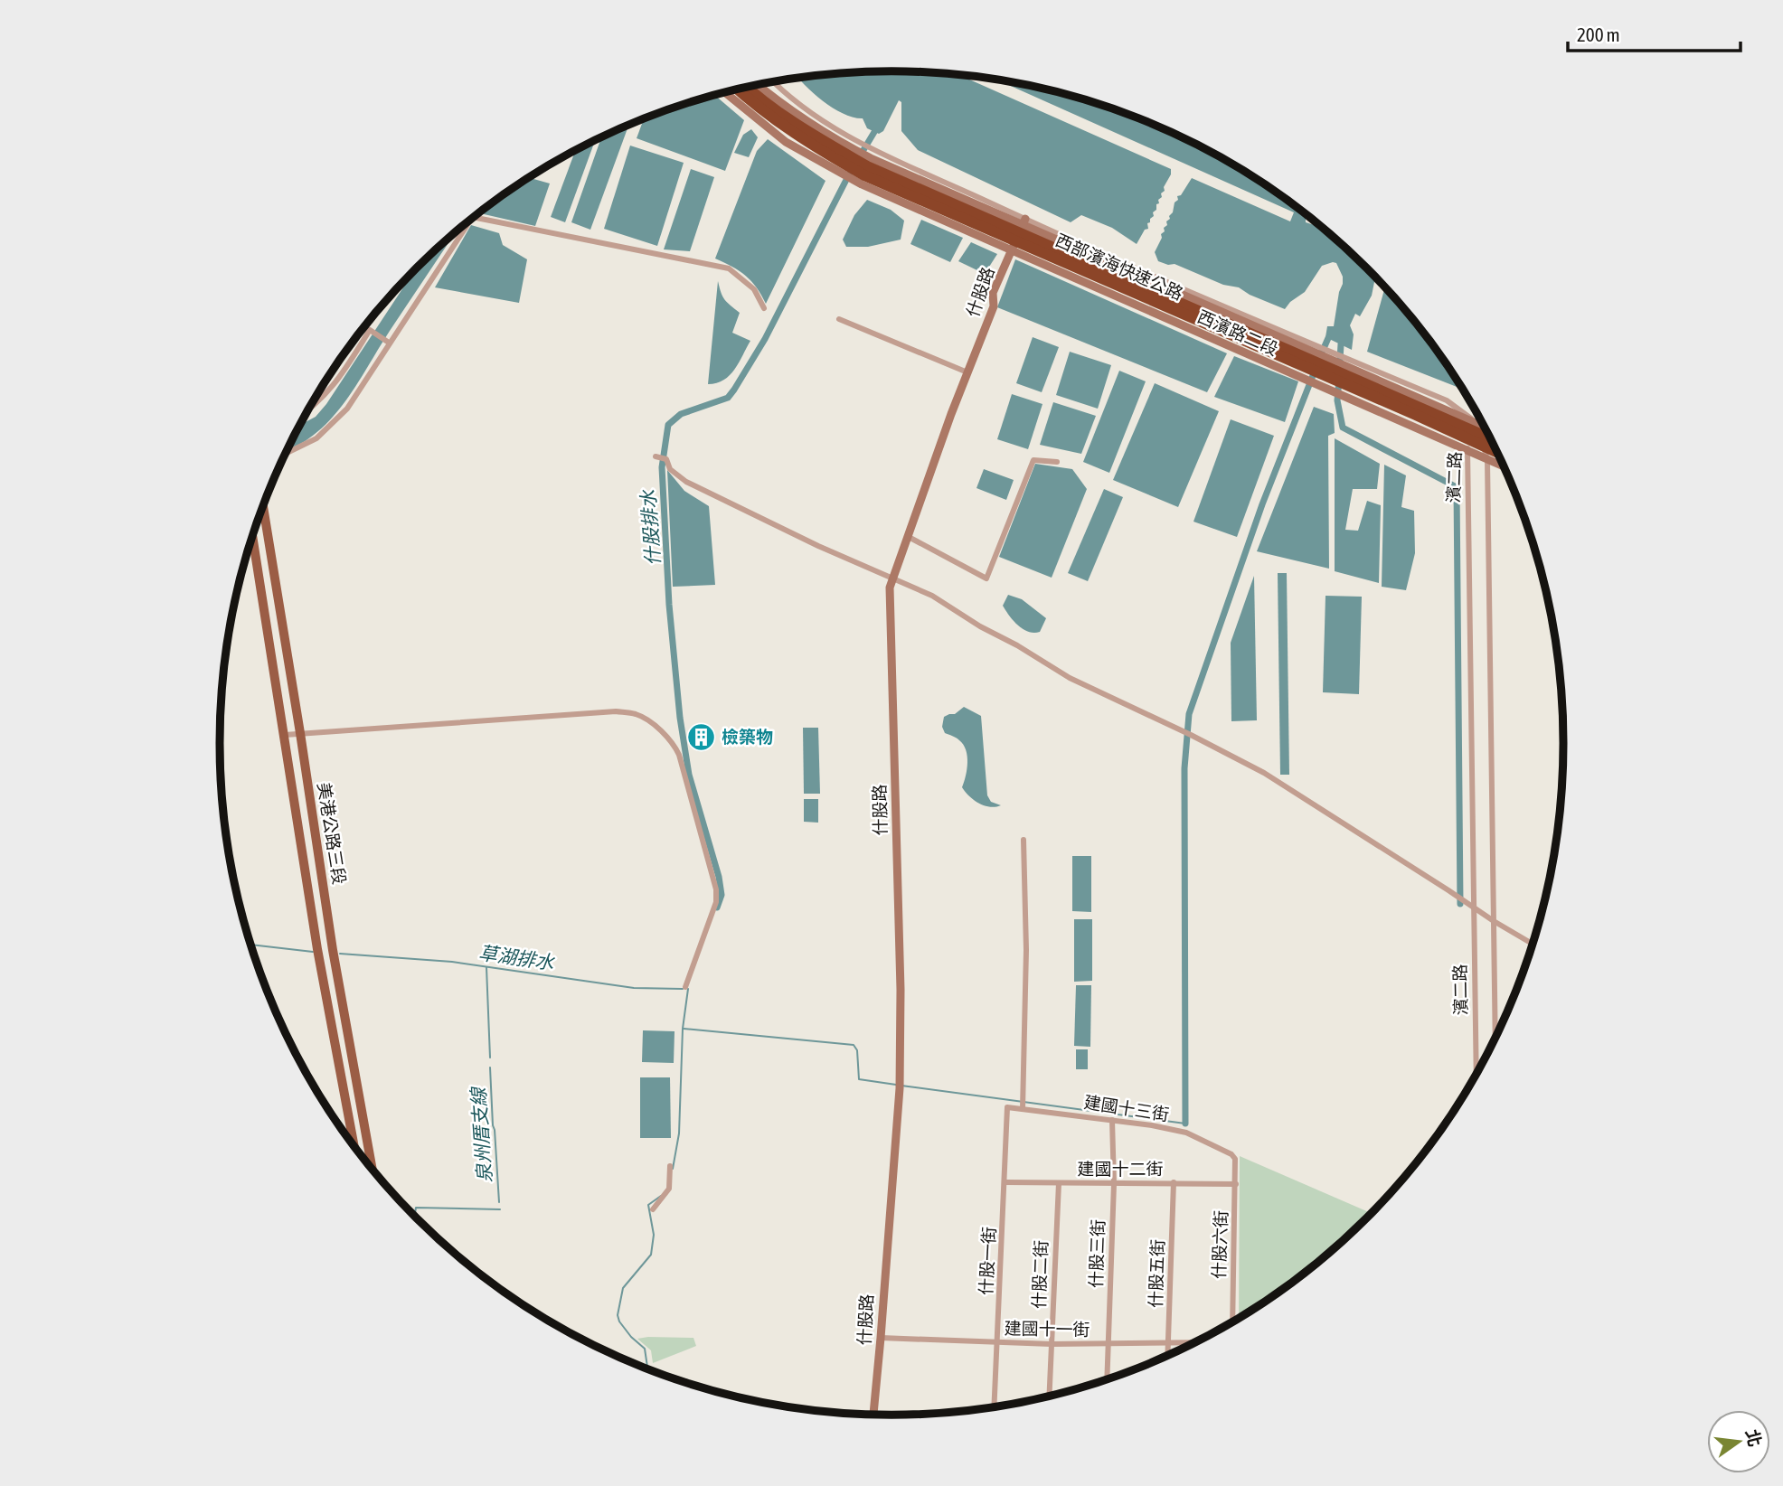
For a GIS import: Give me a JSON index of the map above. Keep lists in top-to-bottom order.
{
  "streets": {
    "highway": ["西部濱海快速公路"],
    "main road": ["美港公路三段"],
    "street": [
      "什股路",
      "西濱路二段",
      "濱二路",
      "建國十三街",
      "建國十二街",
      "什股六街",
      "什股三街",
      "什股一街",
      "什股五街",
      "什股二街",
      "建國十一街"
    ]
  },
  "crossings": [
    ["西部濱海快速公路", "西濱路二段"],
    ["什股路", "西濱路二段"],
    ["什股路", "建國十一街"],
    ["西濱路二段", "濱二路"],
    ["建國十三街", "什股六街"],
    ["建國十三街", "什股三街"],
    ["建國十三街", "什股一街"],
    ["建國十二街", "什股六街"],
    ["建國十二街", "什股三街"],
    ["建國十二街", "什股一街"],
    ["建國十二街", "什股五街"],
    ["建國十二街", "什股二街"],
    ["什股三街", "建國十一街"],
    ["什股一街", "建國十一街"],
    ["什股五街", "建國十一街"],
    ["什股二街", "建國十一街"]
  ],
  "water": ["什股排水", "草湖排水", "泉州厝支線"],
  "places": {
    "building": ["檢築物"]
  },
  "scale_bar": "200 m",
  "north": "right"
}
